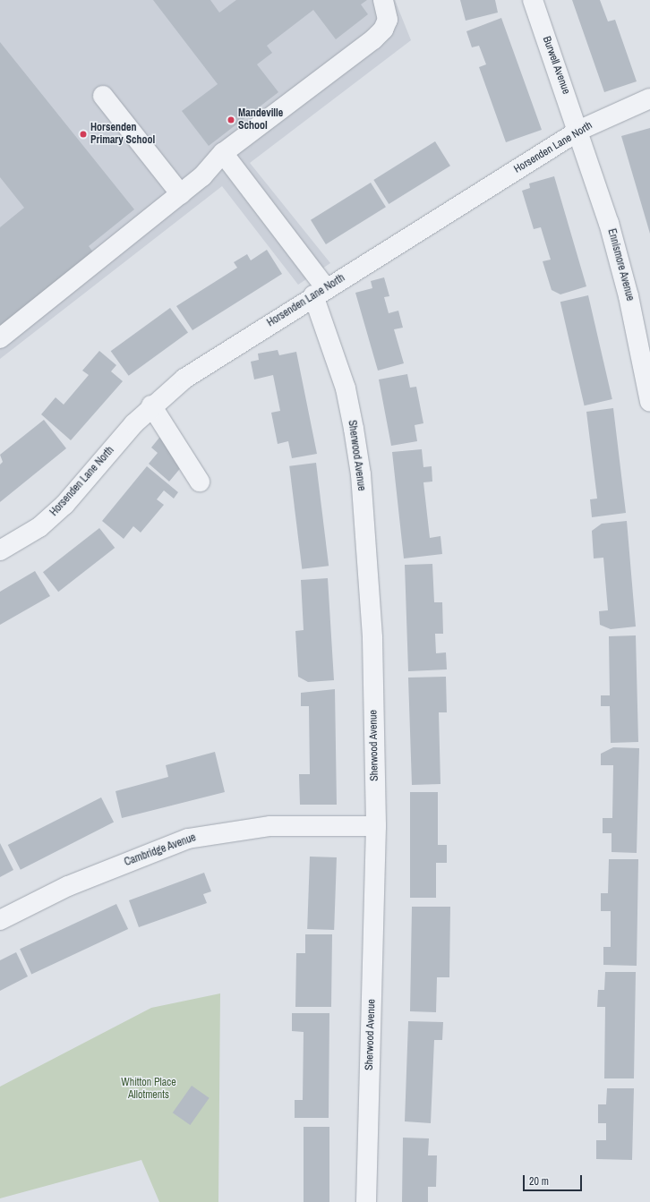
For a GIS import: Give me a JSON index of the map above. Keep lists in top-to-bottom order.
{
  "streets": {
    "street": [
      "Burwell Avenue",
      "Horsenden Lane North",
      "Ennismore Avenue",
      "Sherwood Avenue",
      "Cambridge Avenue"
    ]
  },
  "crossings": [
    ["Burwell Avenue", "Horsenden Lane North"],
    ["Burwell Avenue", "Ennismore Avenue"],
    ["Horsenden Lane North", "Ennismore Avenue"],
    ["Horsenden Lane North", "Sherwood Avenue"],
    ["Sherwood Avenue", "Cambridge Avenue"]
  ],
  "parks": ["Whitton Place Allotments"],
  "places": ["Mandeville School", "Horsenden Primary School"],
  "scale_bar": "20 m"
}
